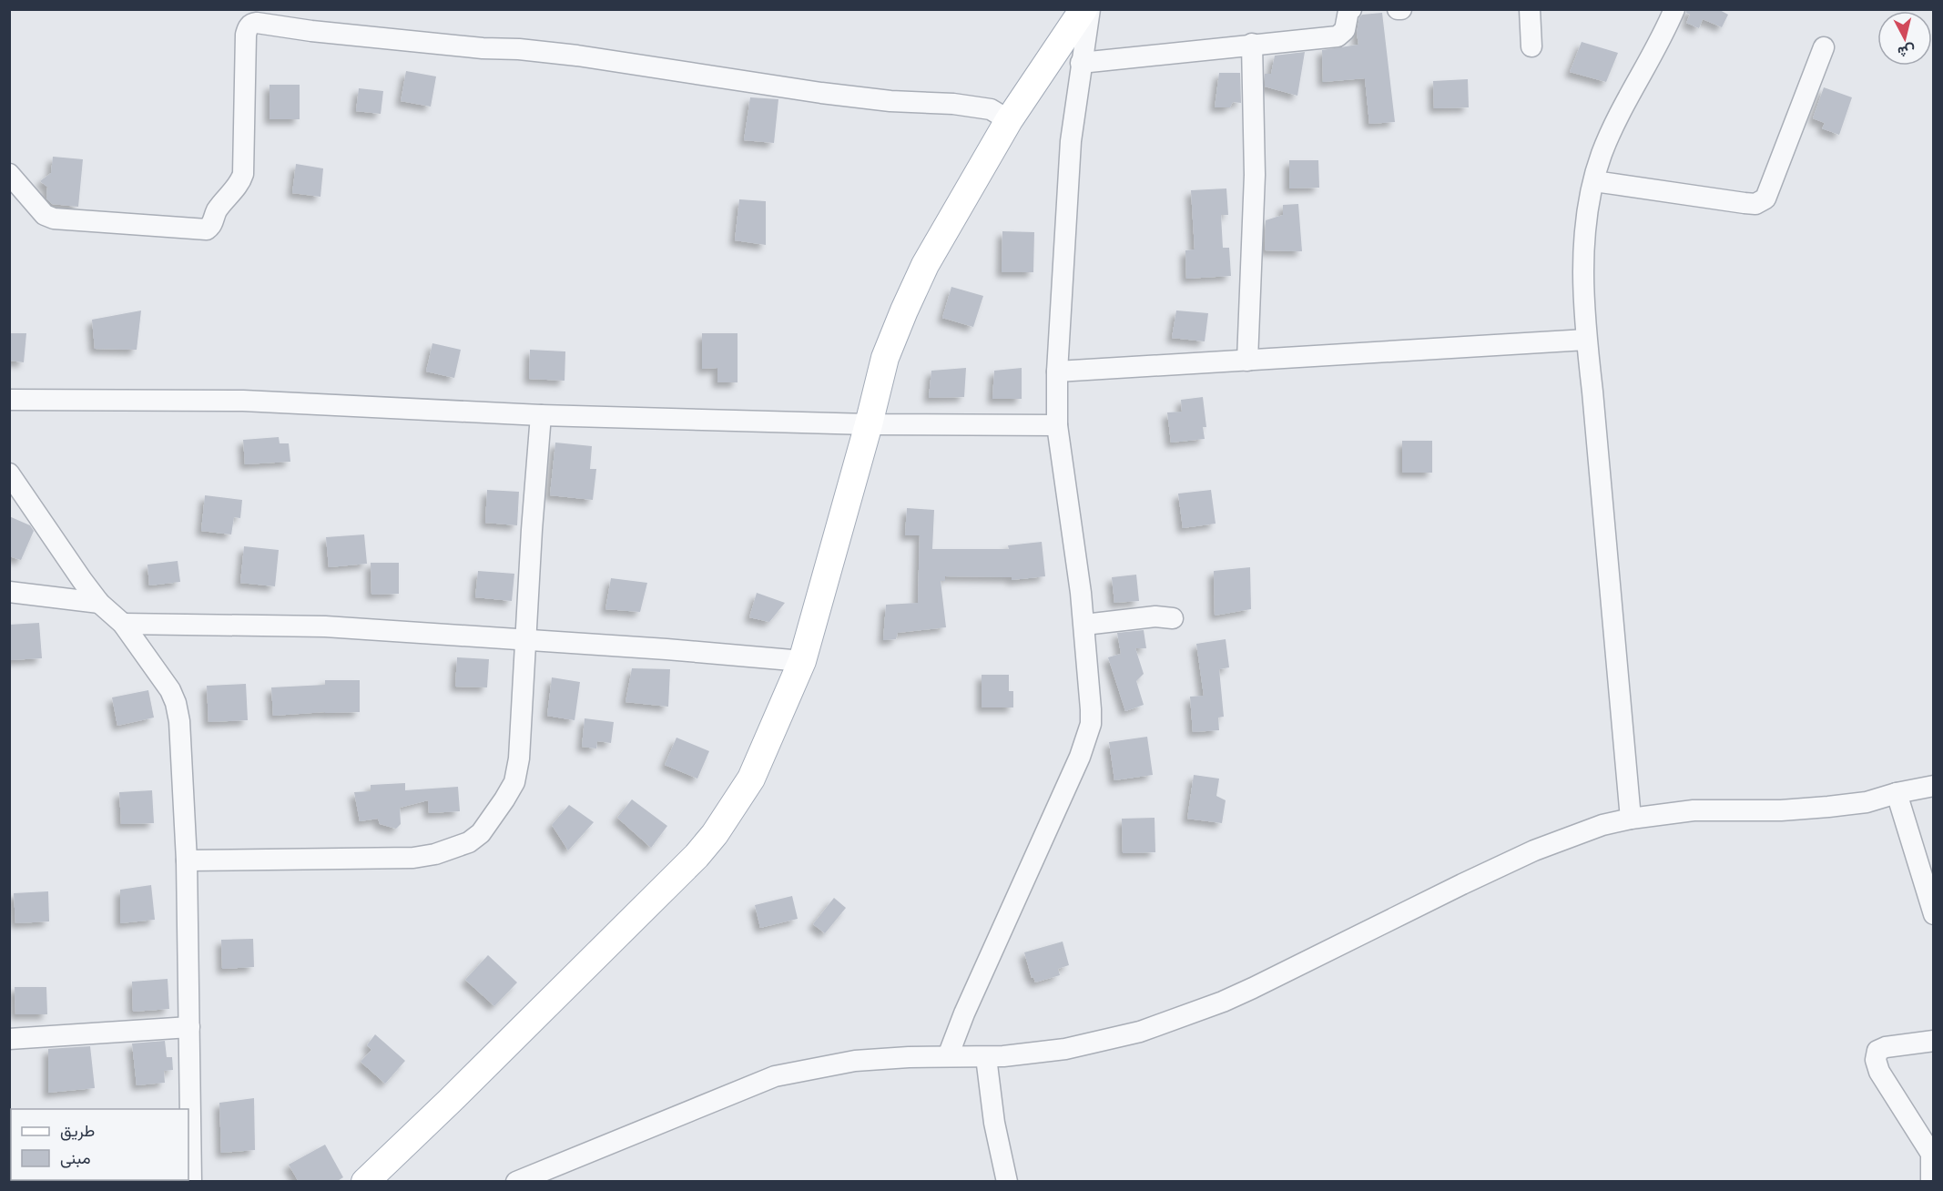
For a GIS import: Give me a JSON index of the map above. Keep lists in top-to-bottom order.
{
  "legend": ["طريق", "مبنى"],
  "north": "bottom"
}
